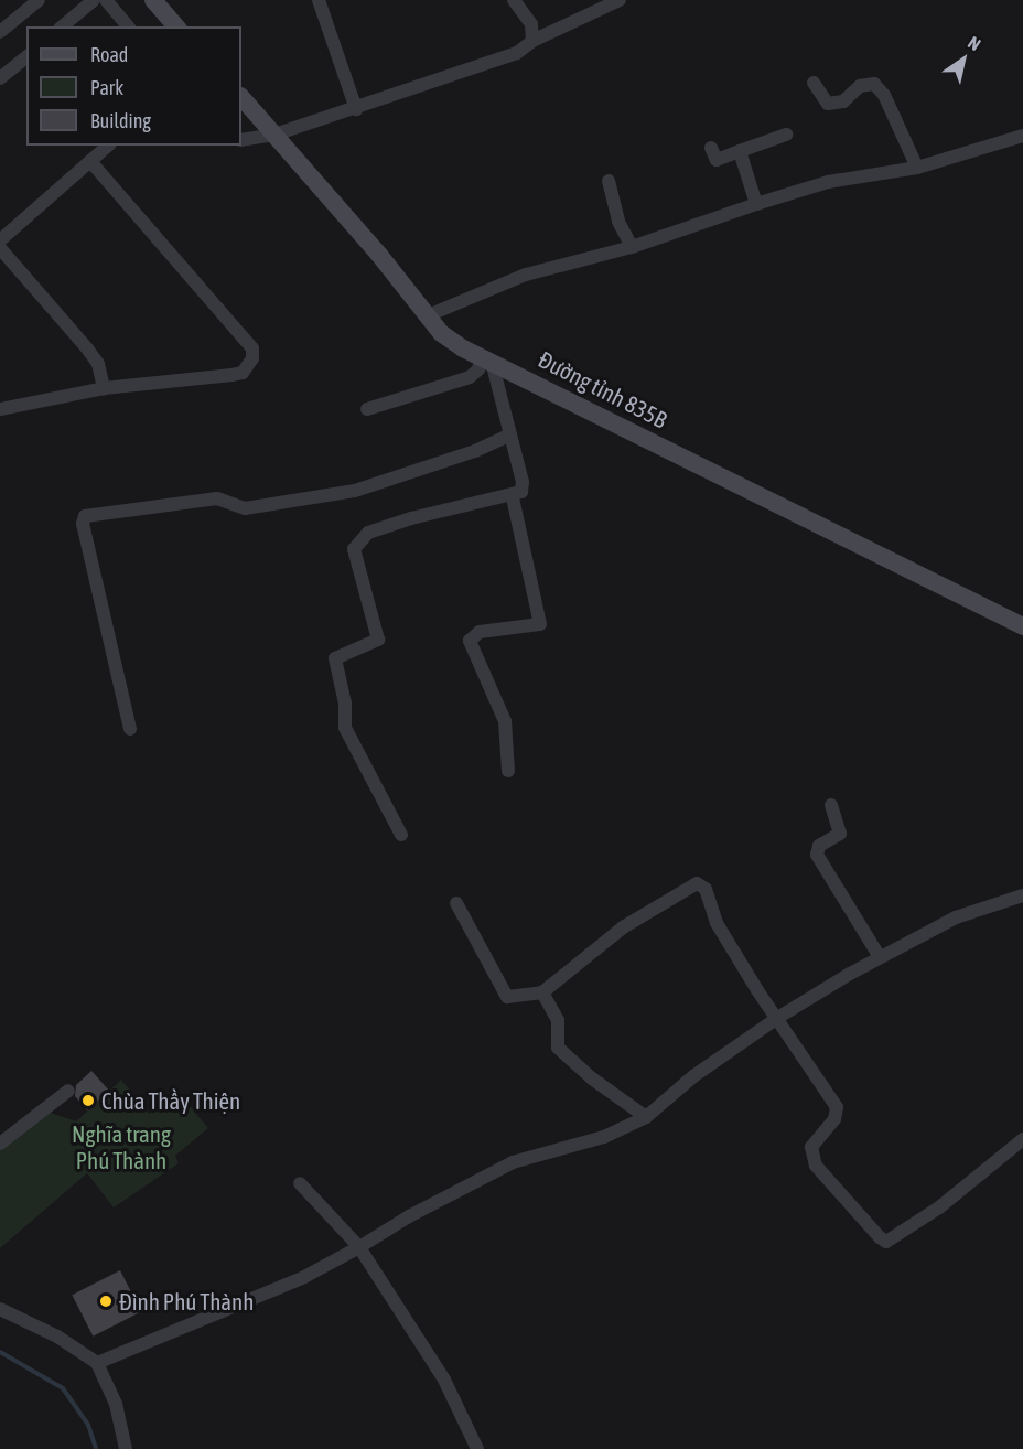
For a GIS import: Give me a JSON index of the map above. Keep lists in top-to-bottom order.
{
  "streets": {
    "main road": ["Đường tỉnh 835B"]
  },
  "parks": ["Nghĩa trang Phú Thành"],
  "places": ["Chùa Thầy Thiện", "Đình Phú Thành"],
  "legend": ["Road", "Park", "Building"],
  "north": "top right"
}
